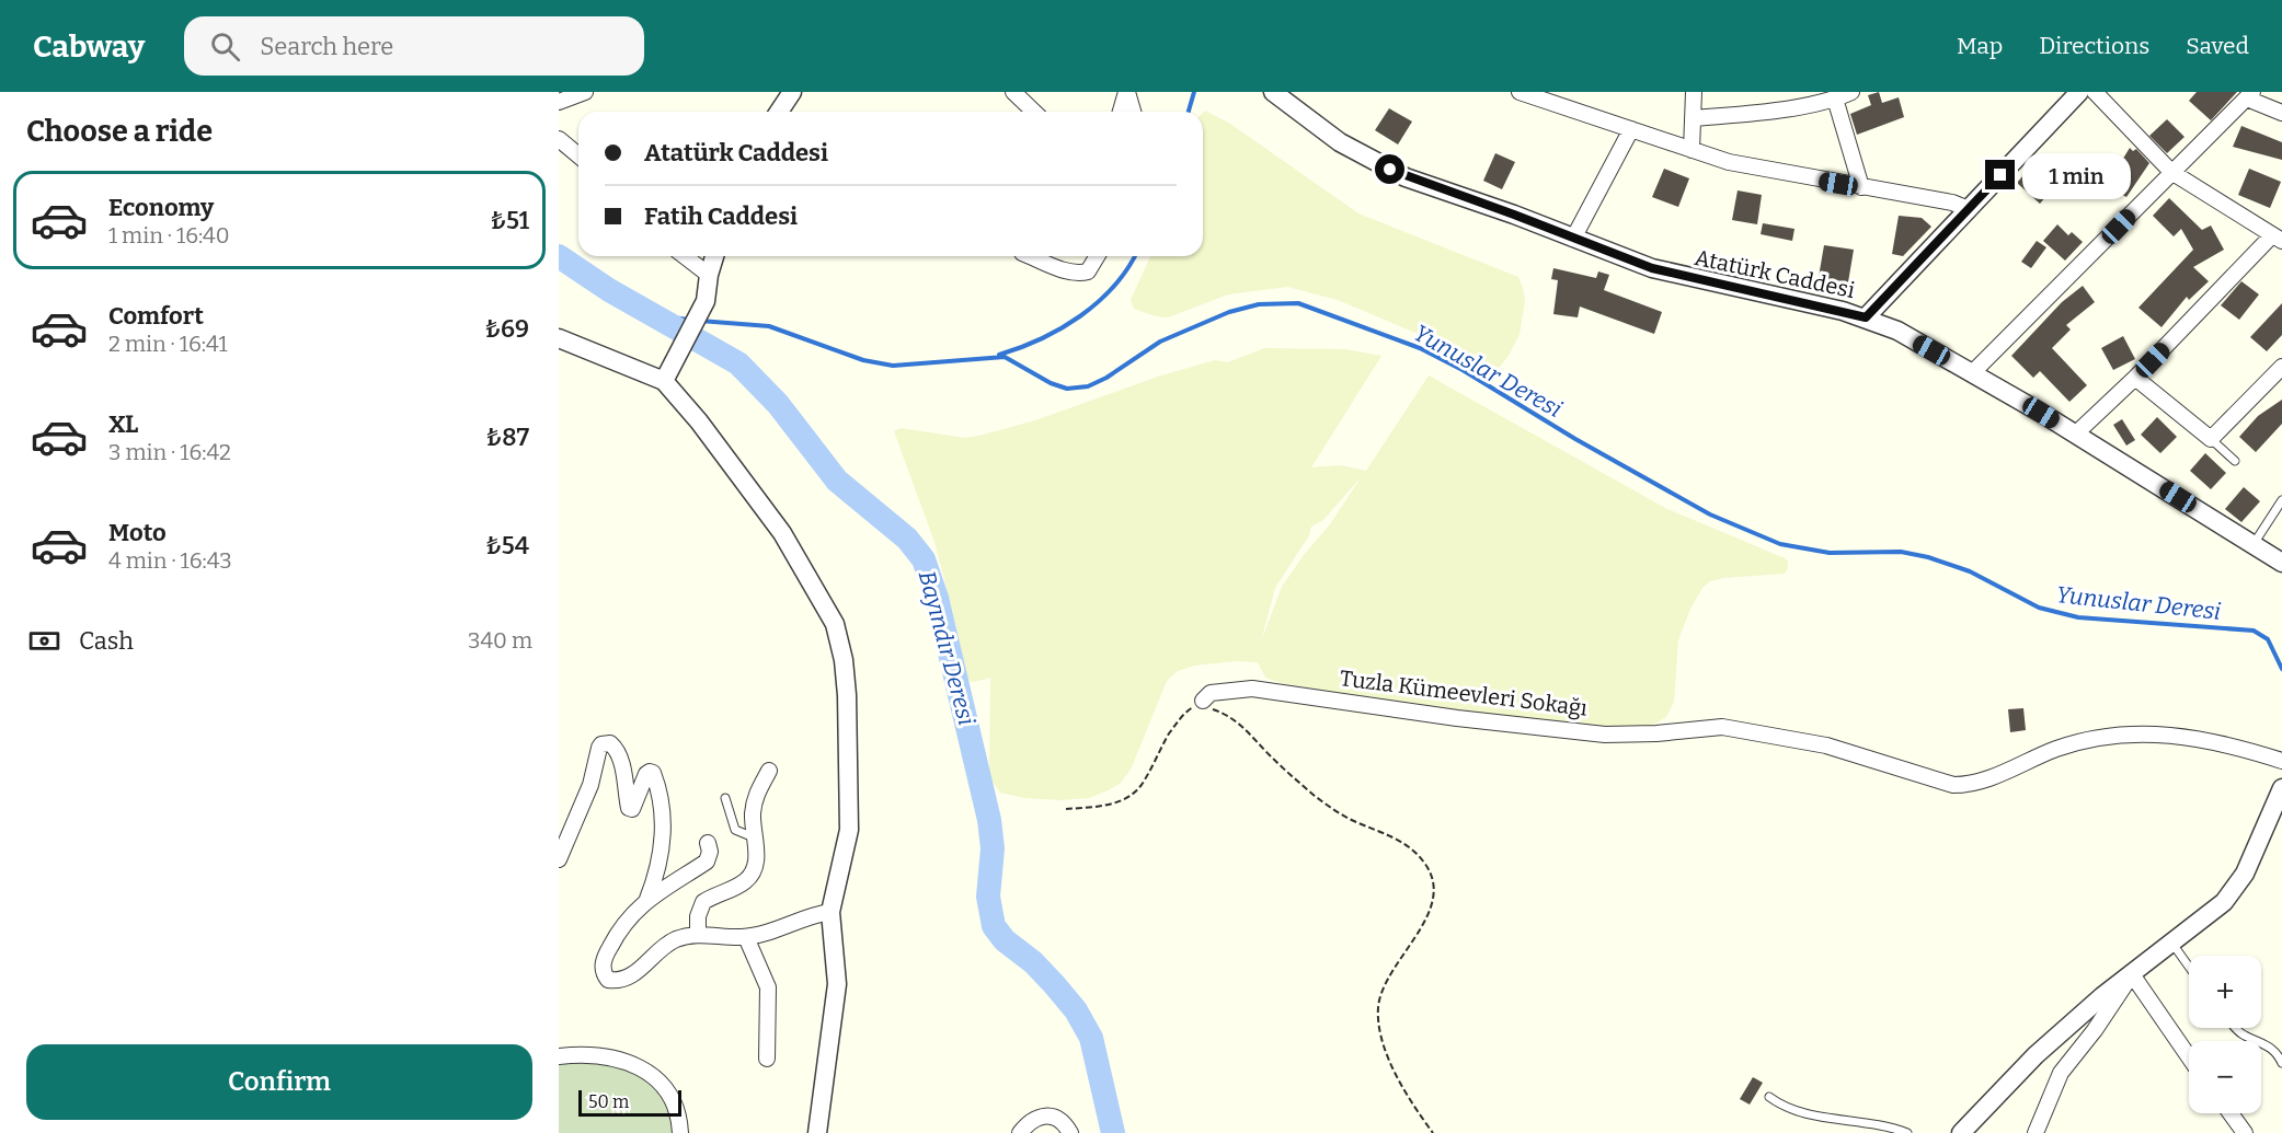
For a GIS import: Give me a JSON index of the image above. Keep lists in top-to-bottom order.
{
  "streets": {
    "street": ["Atatürk Caddesi", "Tuzla Kümeevleri Sokağı"]
  },
  "water": ["Yunuslar Deresi", "Bayındır Deresi"],
  "scale_bar": "50 m",
  "page": {
    "header": "Cabway",
    "search": "Search here",
    "nav": ["Map", "Directions", "Saved"],
    "heading": "Choose a ride",
    "banner": ["Atatürk Caddesi", "Fatih Caddesi"],
    "bubble": "1 min",
    "list": [
      {
        "name": "Economy",
        "note": "1 min · 16:40",
        "value": "₺51"
      },
      {
        "name": "Comfort",
        "note": "2 min · 16:41",
        "value": "₺69"
      },
      {
        "name": "XL",
        "note": "3 min · 16:42",
        "value": "₺87"
      },
      {
        "name": "Moto",
        "note": "4 min · 16:43",
        "value": "₺54"
      }
    ],
    "pay": ["Cash", "340 m"],
    "map_buttons": ["+", "−"],
    "buttons": "Confirm",
    "scale": "50 m"
  }
}
